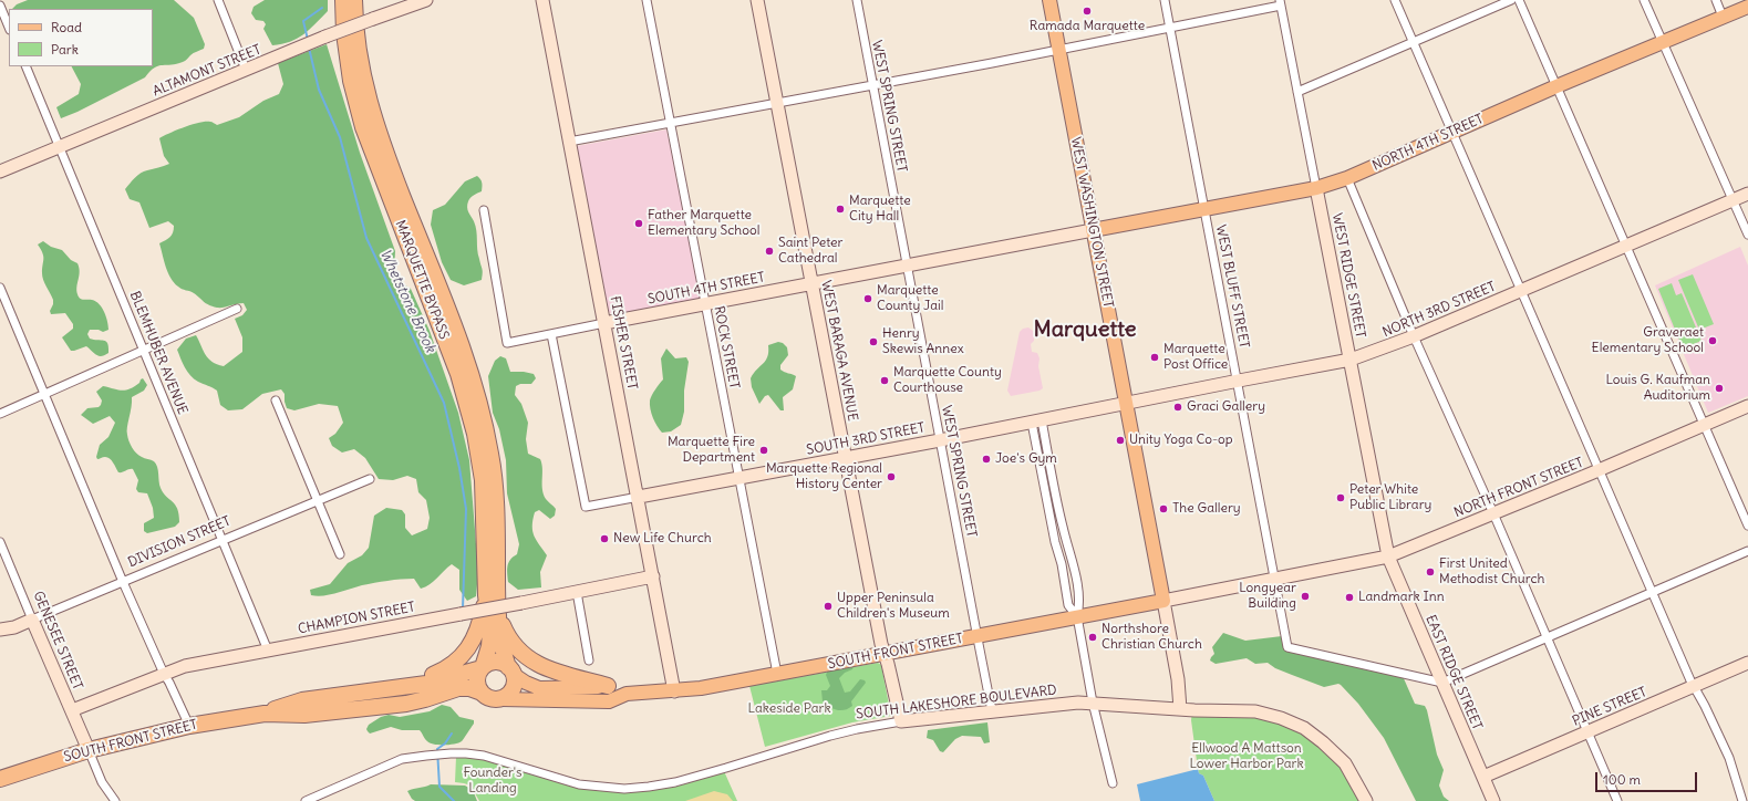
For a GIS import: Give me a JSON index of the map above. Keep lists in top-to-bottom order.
{
  "streets": {
    "highway": ["MARQUETTE BYPASS", "SOUTH FRONT STREET"],
    "main road": ["NORTH 4TH STREET", "WEST WASHINGTON STREET"],
    "street": [
      "ALTAMONT STREET",
      "WEST SPRING STREET",
      "WEST RIDGE STREET",
      "WEST BLUFF STREET",
      "SOUTH 4TH STREET",
      "NORTH 3RD STREET",
      "FISHER STREET",
      "ROCK STREET",
      "WEST BARAGA AVENUE",
      "BLEMHUBER AVENUE",
      "SOUTH 3RD STREET",
      "NORTH FRONT STREET",
      "DIVISION STREET",
      "CHAMPION STREET",
      "GENESEE STREET",
      "EAST RIDGE STREET",
      "SOUTH LAKESHORE BOULEVARD",
      "PINE STREET"
    ]
  },
  "crossings": [
    ["ALTAMONT STREET", "BLEMHUBER AVENUE"],
    ["WEST SPRING STREET", "SOUTH 4TH STREET"],
    ["WEST SPRING STREET", "SOUTH 3RD STREET"],
    ["WEST SPRING STREET", "SOUTH FRONT STREET"],
    ["WEST SPRING STREET", "SOUTH LAKESHORE BOULEVARD"],
    ["NORTH 4TH STREET", "WEST WASHINGTON STREET"],
    ["NORTH 4TH STREET", "WEST RIDGE STREET"],
    ["NORTH 4TH STREET", "WEST BLUFF STREET"],
    ["NORTH 4TH STREET", "SOUTH 4TH STREET"],
    ["WEST WASHINGTON STREET", "SOUTH 4TH STREET"],
    ["WEST WASHINGTON STREET", "NORTH 3RD STREET"],
    ["WEST WASHINGTON STREET", "SOUTH 3RD STREET"],
    ["WEST WASHINGTON STREET", "NORTH FRONT STREET"],
    ["WEST WASHINGTON STREET", "SOUTH FRONT STREET"],
    ["WEST RIDGE STREET", "NORTH 3RD STREET"],
    ["WEST RIDGE STREET", "NORTH FRONT STREET"],
    ["WEST RIDGE STREET", "EAST RIDGE STREET"],
    ["MARQUETTE BYPASS", "SOUTH FRONT STREET"],
    ["WEST BLUFF STREET", "NORTH 3RD STREET"],
    ["WEST BLUFF STREET", "NORTH FRONT STREET"],
    ["WEST BLUFF STREET", "EAST RIDGE STREET"],
    ["SOUTH 4TH STREET", "FISHER STREET"],
    ["SOUTH 4TH STREET", "ROCK STREET"],
    ["SOUTH 4TH STREET", "WEST BARAGA AVENUE"],
    ["SOUTH 4TH STREET", "SOUTH 3RD STREET"],
    ["NORTH 3RD STREET", "SOUTH 3RD STREET"],
    ["FISHER STREET", "SOUTH 3RD STREET"],
    ["FISHER STREET", "CHAMPION STREET"],
    ["FISHER STREET", "SOUTH FRONT STREET"],
    ["ROCK STREET", "SOUTH 3RD STREET"],
    ["ROCK STREET", "SOUTH FRONT STREET"],
    ["WEST BARAGA AVENUE", "SOUTH 3RD STREET"],
    ["WEST BARAGA AVENUE", "SOUTH FRONT STREET"],
    ["WEST BARAGA AVENUE", "SOUTH LAKESHORE BOULEVARD"],
    ["BLEMHUBER AVENUE", "DIVISION STREET"],
    ["BLEMHUBER AVENUE", "CHAMPION STREET"],
    ["NORTH FRONT STREET", "SOUTH FRONT STREET"],
    ["NORTH FRONT STREET", "EAST RIDGE STREET"],
    ["DIVISION STREET", "GENESEE STREET"],
    ["CHAMPION STREET", "GENESEE STREET"],
    ["GENESEE STREET", "SOUTH FRONT STREET"],
    ["EAST RIDGE STREET", "PINE STREET"]
  ],
  "districts": ["Marquette"],
  "water": ["Whetstone Brook"],
  "parks": ["Lakeside Park", "Ellwood A Mattson Lower Harbor Park", "Founder's Landing"],
  "places": [
    "Ramada Marquette",
    "Marquette City Hall",
    "Father Marquette Elementary School",
    "Saint Peter Cathedral",
    "Marquette County Jail",
    "Graveraet Elementary School",
    "Henry Skewis Annex",
    "Marquette Post Office",
    "Marquette County Courthouse",
    "Louis G. Kaufman Auditorium",
    "Graci Gallery",
    "Unity Yoga Co-op",
    "Marquette Fire Department",
    "Joe's Gym",
    "Marquette Regional History Center",
    "Peter White Public Library",
    "The Gallery",
    "New Life Church",
    "First United Methodist Church",
    "Longyear Building",
    "Landmark Inn",
    "Upper Peninsula Children's Museum",
    "Northshore Christian Church"
  ],
  "legend": ["Road", "Park"],
  "scale_bar": "100 m"
}
